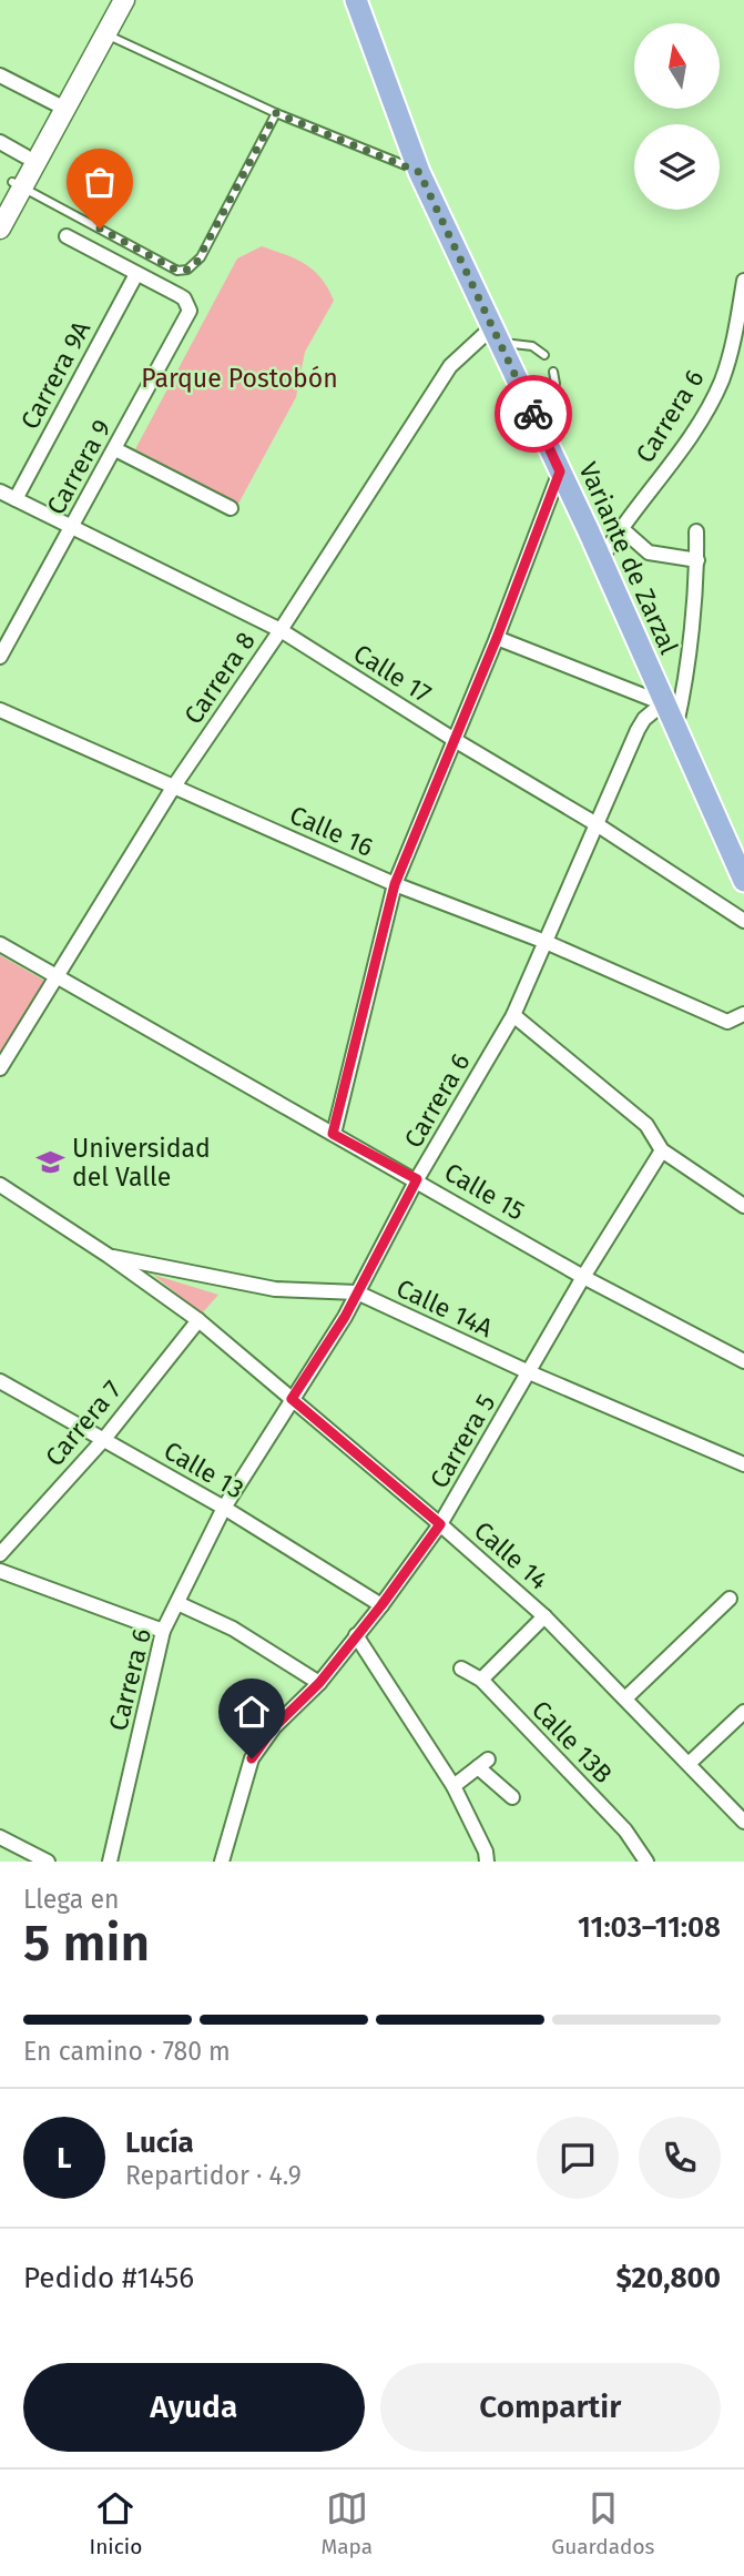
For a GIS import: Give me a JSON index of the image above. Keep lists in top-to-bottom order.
{
  "streets": {
    "main road": ["Variante de Zarzal"],
    "street": [
      "Carrera 9A",
      "Carrera 6",
      "Carrera 9",
      "Calle 17",
      "Carrera 8",
      "Calle 16",
      "Calle 15",
      "Calle 14A",
      "Carrera 7",
      "Carrera 5",
      "Calle 13",
      "Calle 14",
      "Calle 13B"
    ]
  },
  "crossings": [
    ["Carrera 9A", "Carrera 9"],
    ["Carrera 9A", "Calle 17"],
    ["Carrera 6", "Variante de Zarzal"],
    ["Carrera 6", "Calle 17"],
    ["Carrera 6", "Calle 16"],
    ["Carrera 6", "Calle 15"],
    ["Carrera 6", "Calle 14A"],
    ["Carrera 6", "Calle 13"],
    ["Carrera 6", "Calle 14"],
    ["Carrera 9", "Calle 17"],
    ["Variante de Zarzal", "Carrera 8"],
    ["Calle 17", "Carrera 8"],
    ["Carrera 8", "Calle 16"],
    ["Carrera 8", "Calle 15"],
    ["Calle 15", "Carrera 5"],
    ["Calle 14A", "Carrera 5"],
    ["Calle 14A", "Calle 14"],
    ["Carrera 7", "Calle 13"],
    ["Carrera 7", "Calle 14"],
    ["Carrera 5", "Calle 13"],
    ["Carrera 5", "Calle 14"]
  ],
  "parks": ["Parque Postobón"],
  "places": {
    "school or university": ["Universidad del Valle"]
  },
  "north": "top",
  "page": {
    "heading": ["5 min", "Llega en", "11:03–11:08"],
    "panel": [
      "Lucía",
      "Repartidor · 4.9",
      "Pedido #1456",
      "$20,800"
    ],
    "bar": "En camino · 780 m",
    "round": "L",
    "buttons": ["Ayuda", "Compartir"],
    "tabs": ["Inicio", "Mapa", "Guardados"]
  }
}
